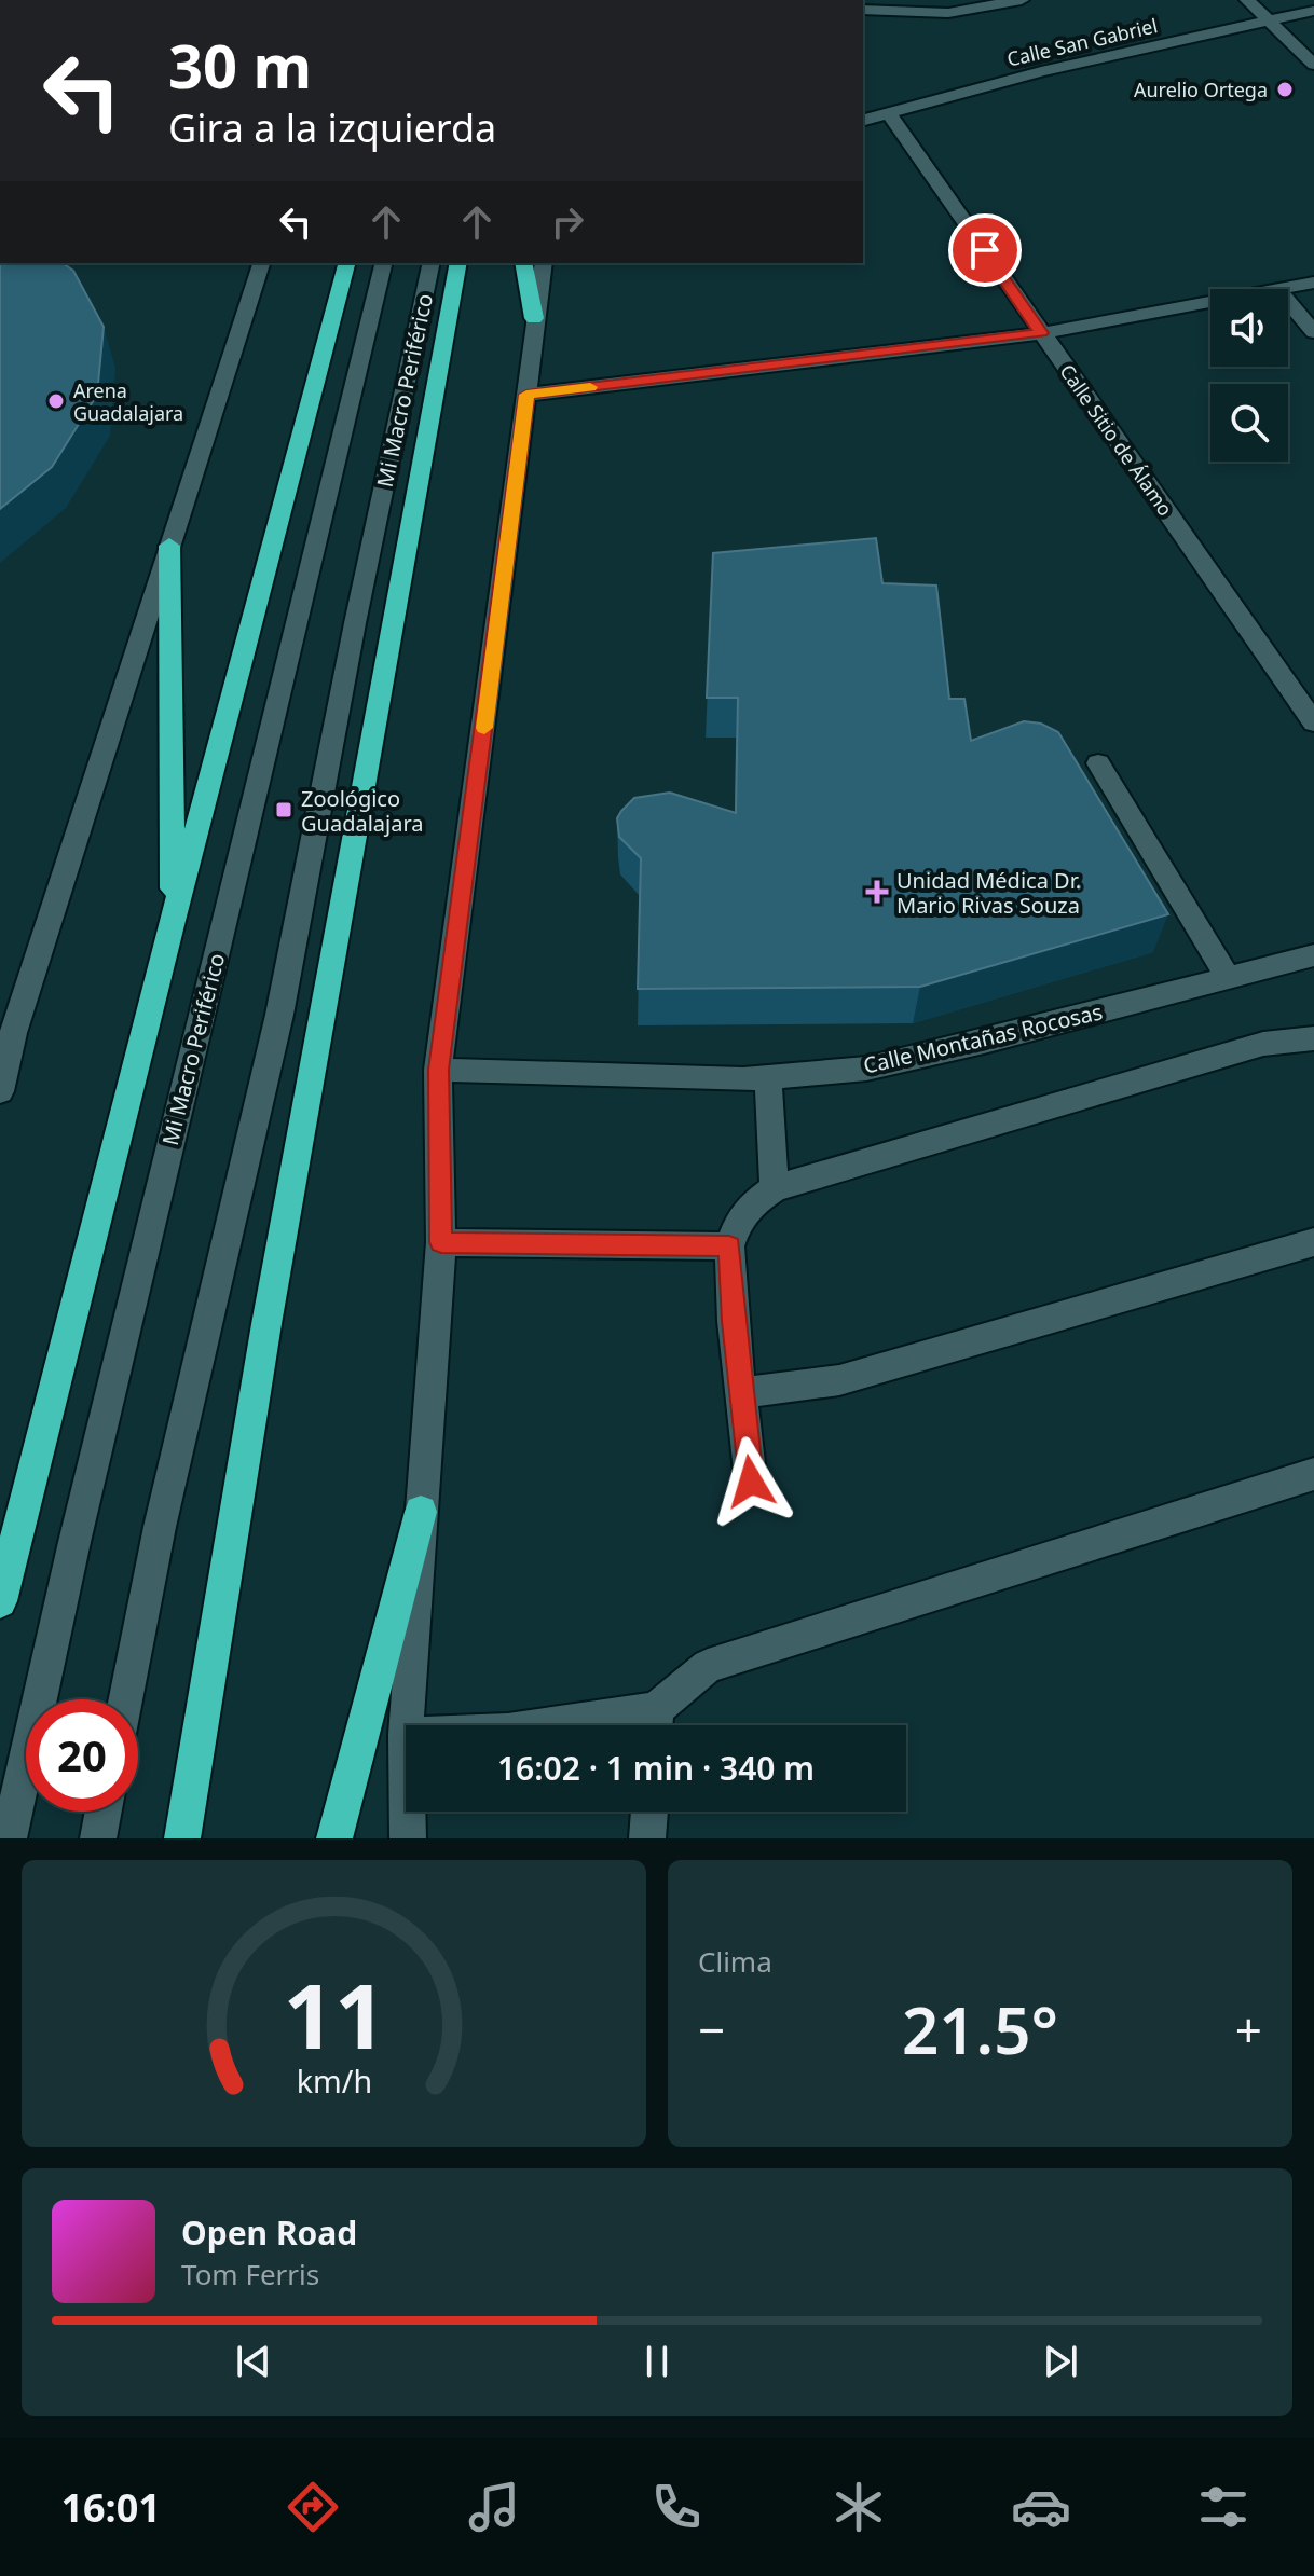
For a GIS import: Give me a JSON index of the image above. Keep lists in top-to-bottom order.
{
  "streets": {
    "street": [
      "Calle San Gabriel",
      "Mi Macro Periférico",
      "Calle Sitio de Álamo",
      "Calle Montañas Rocosas"
    ]
  },
  "crossings": [
    ["Calle San Gabriel", "Calle Sitio de Álamo"]
  ],
  "places": {
    "other": ["Aurelio Ortega", "Arena Guadalajara"],
    "transit": ["Zoológico Guadalajara"],
    "health": ["Unidad Médica Dr. Mario Rivas Souza"]
  },
  "page": {
    "turn": ["30 m", "Gira a la izquierda"],
    "limit": "20",
    "trip": "16:02 · 1 min · 340 m",
    "tile": "Clima",
    "heat": ["−", "21.5°", "+"],
    "song": ["Open Road", "Tom Ferris"],
    "tabs": "16:01",
    "gauge": ["11", "km/h"]
  }
}
